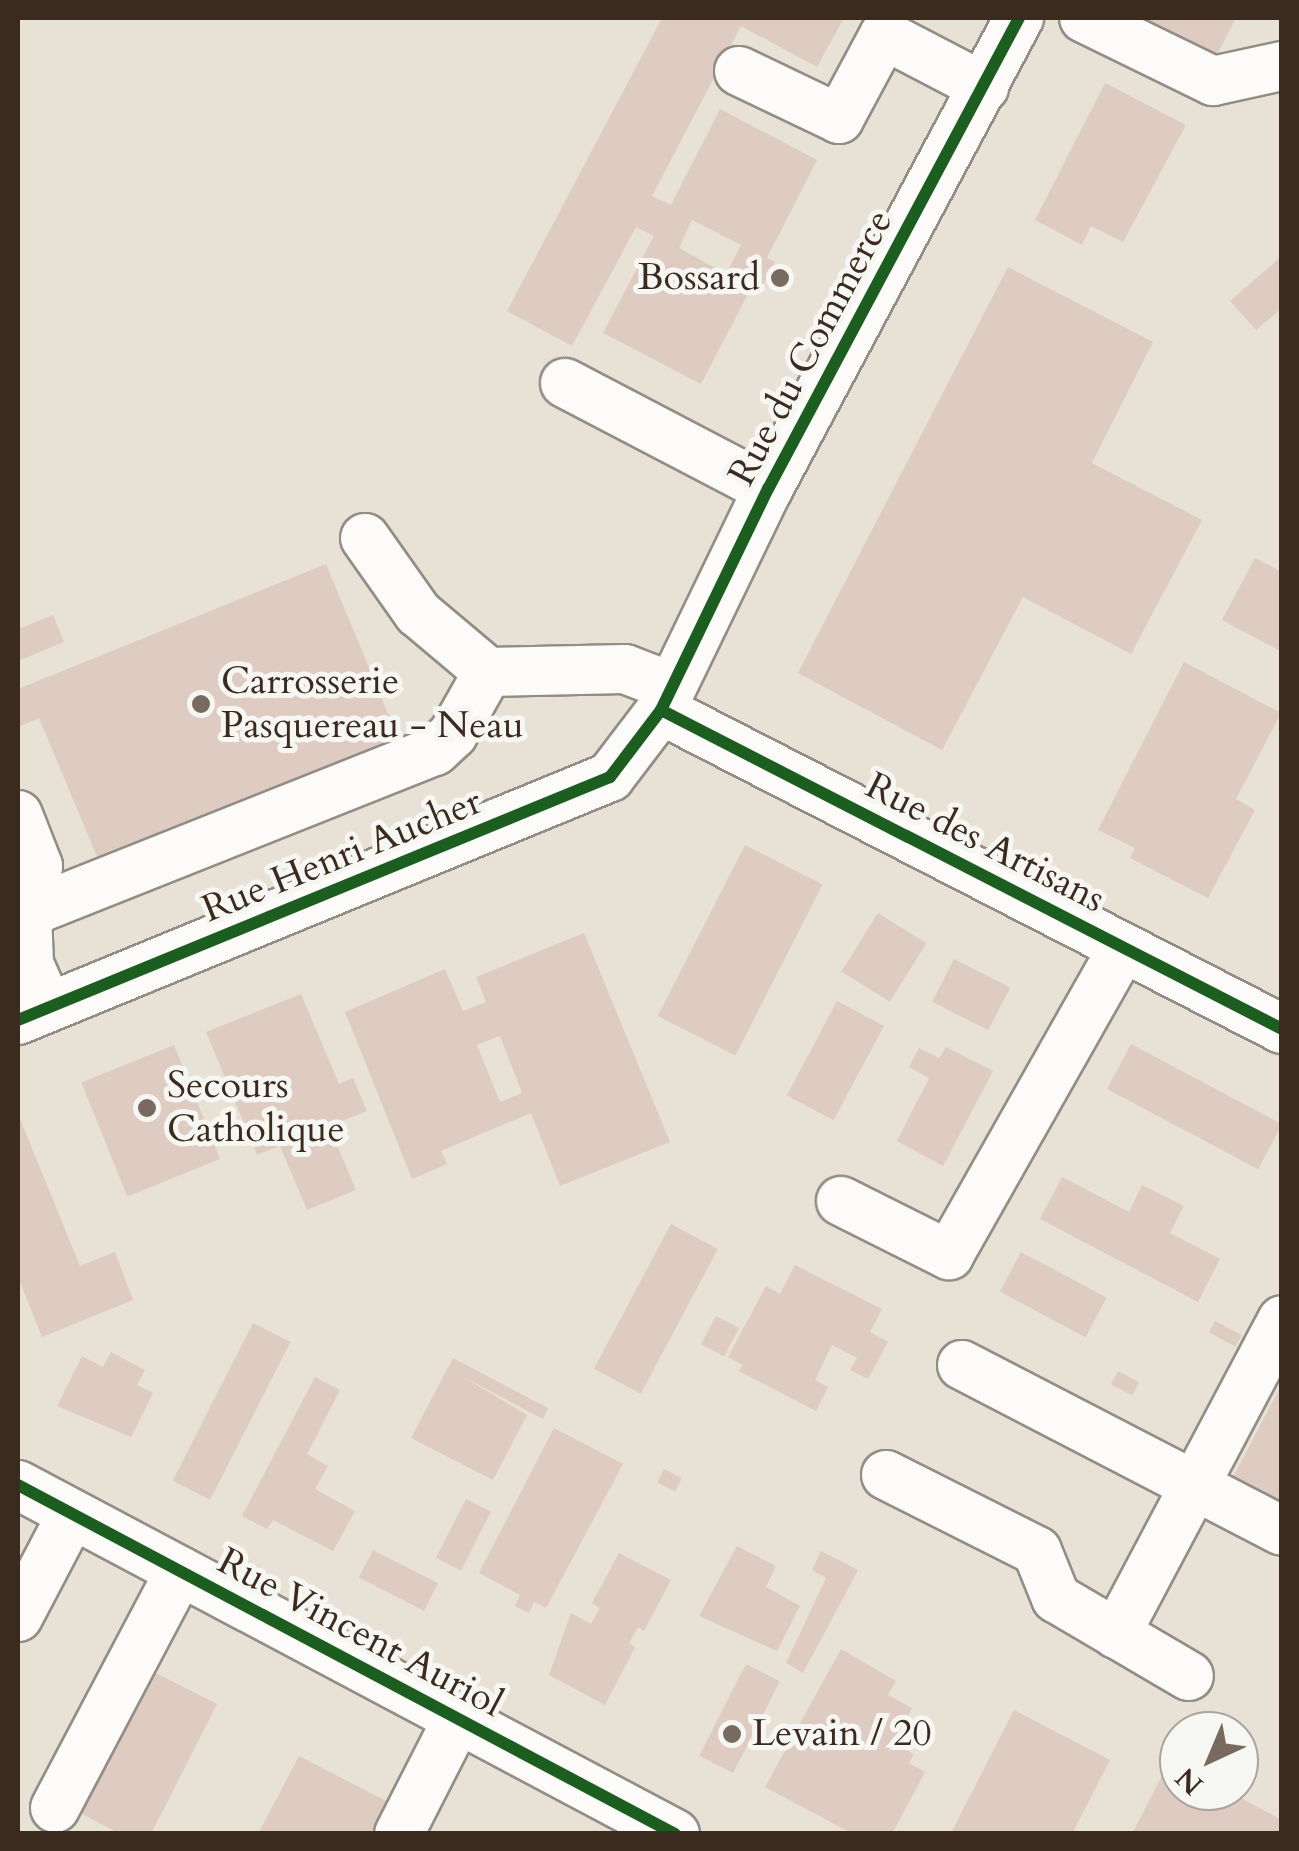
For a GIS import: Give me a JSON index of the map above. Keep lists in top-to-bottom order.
{
  "streets": {
    "street": [
      "Rue du Commerce",
      "Rue des Artisans",
      "Rue Henri Aucher",
      "Rue Vincent Auriol"
    ]
  },
  "crossings": [
    ["Rue du Commerce", "Rue des Artisans"],
    ["Rue du Commerce", "Rue Henri Aucher"],
    ["Rue des Artisans", "Rue Henri Aucher"]
  ],
  "places": [
    "Bossard",
    "Carrosserie Pasquereau - Neau",
    "Secours Catholique",
    "Levain / 20"
  ],
  "north": "bottom left"
}
